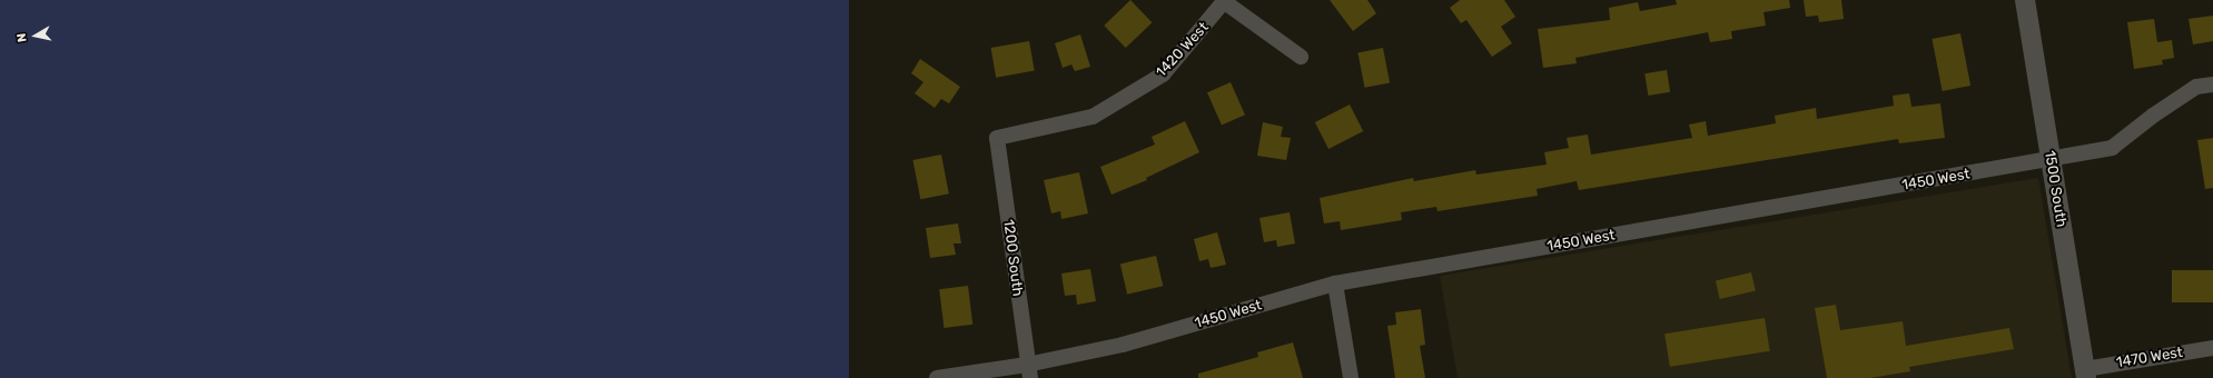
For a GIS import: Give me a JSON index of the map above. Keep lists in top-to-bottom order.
{
  "streets": {
    "street": [
      "1420 West",
      "1450 West",
      "1500 South",
      "1200 South",
      "1470 West"
    ]
  },
  "crossings": [
    ["1420 West", "1200 South"],
    ["1450 West", "1500 South"],
    ["1450 West", "1200 South"],
    ["1500 South", "1470 West"]
  ],
  "north": "left"
}
